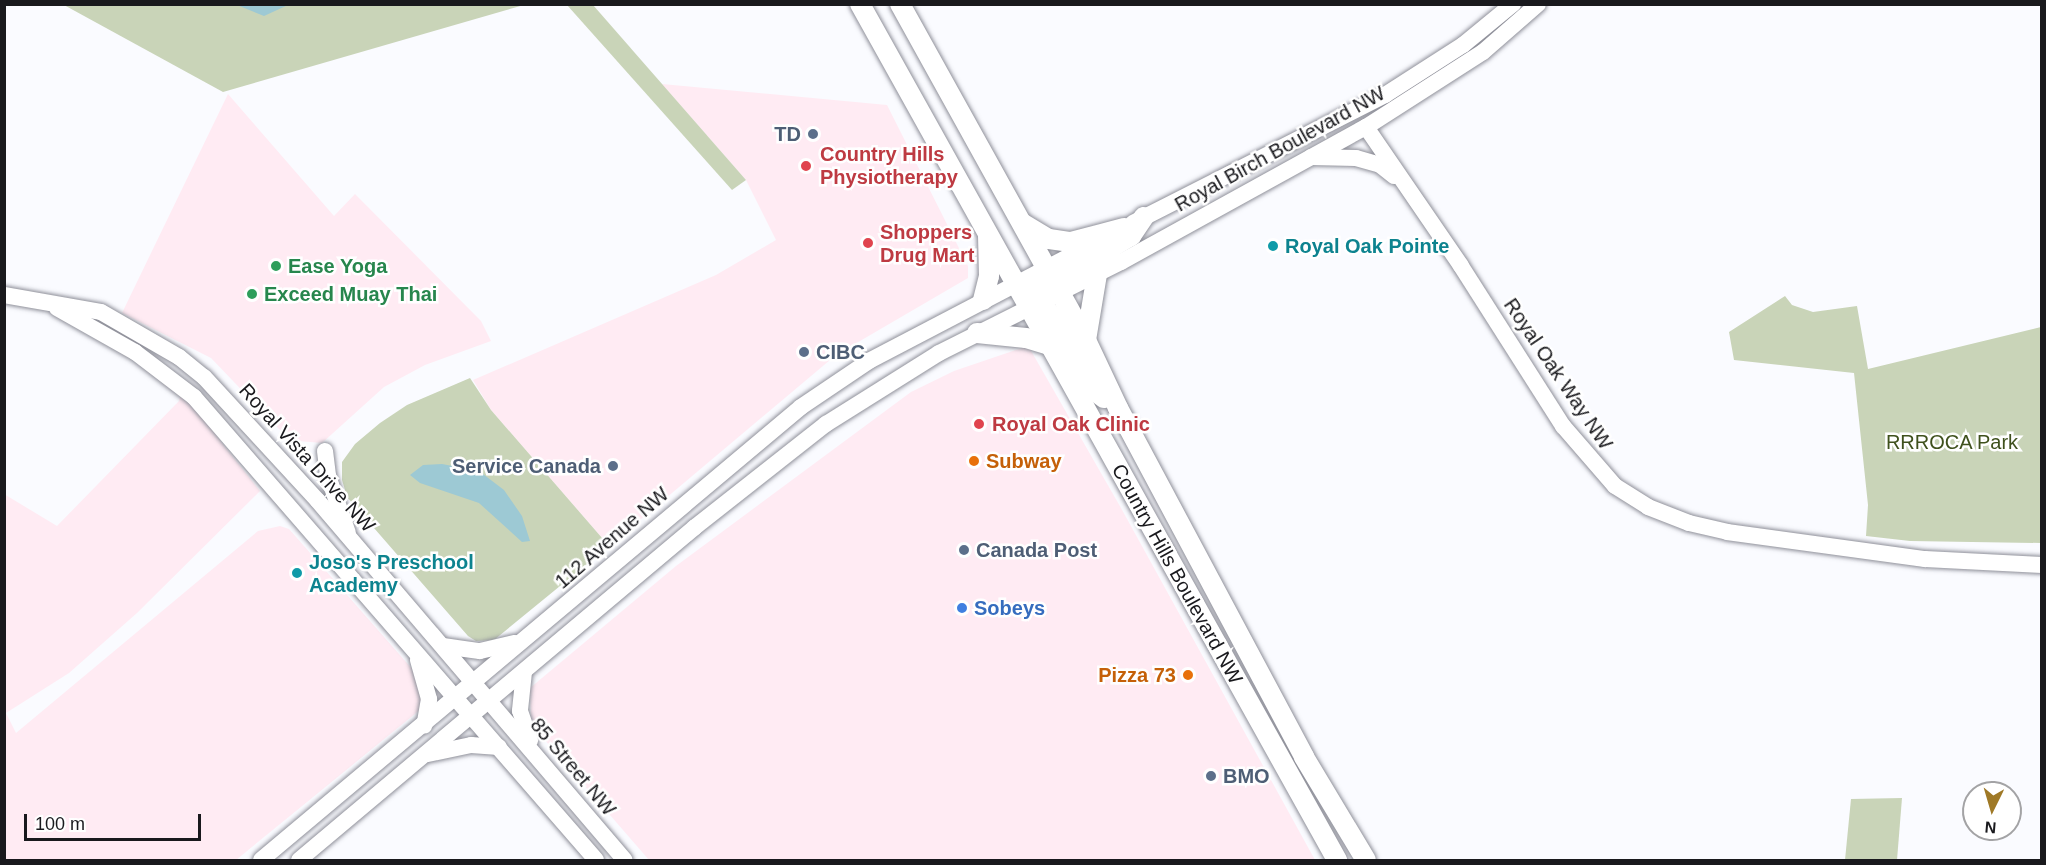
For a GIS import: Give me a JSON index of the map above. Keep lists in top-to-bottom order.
{
  "streets": {
    "main road": ["Country Hills Boulevard NW"],
    "street": [
      "Royal Birch Boulevard NW",
      "Royal Oak Way NW",
      "Royal Vista Drive NW",
      "112 Avenue NW",
      "85 Street NW"
    ]
  },
  "crossings": [
    ["Royal Birch Boulevard NW", "Royal Oak Way NW"],
    ["Royal Birch Boulevard NW", "112 Avenue NW"],
    ["Royal Birch Boulevard NW", "Country Hills Boulevard NW"],
    ["Royal Vista Drive NW", "112 Avenue NW"],
    ["Royal Vista Drive NW", "85 Street NW"]
  ],
  "parks": ["RRROCA Park"],
  "places": [
    "TD",
    "Country Hills Physiotherapy",
    "Shoppers Drug Mart",
    "Royal Oak Pointe",
    "Ease Yoga",
    "Exceed Muay Thai",
    "CIBC",
    "Royal Oak Clinic",
    "Subway",
    "Service Canada",
    "Canada Post",
    "Joso's Preschool Academy",
    "Sobeys",
    "Pizza 73",
    "BMO"
  ],
  "scale_bar": "100 m",
  "north": "bottom"
}
